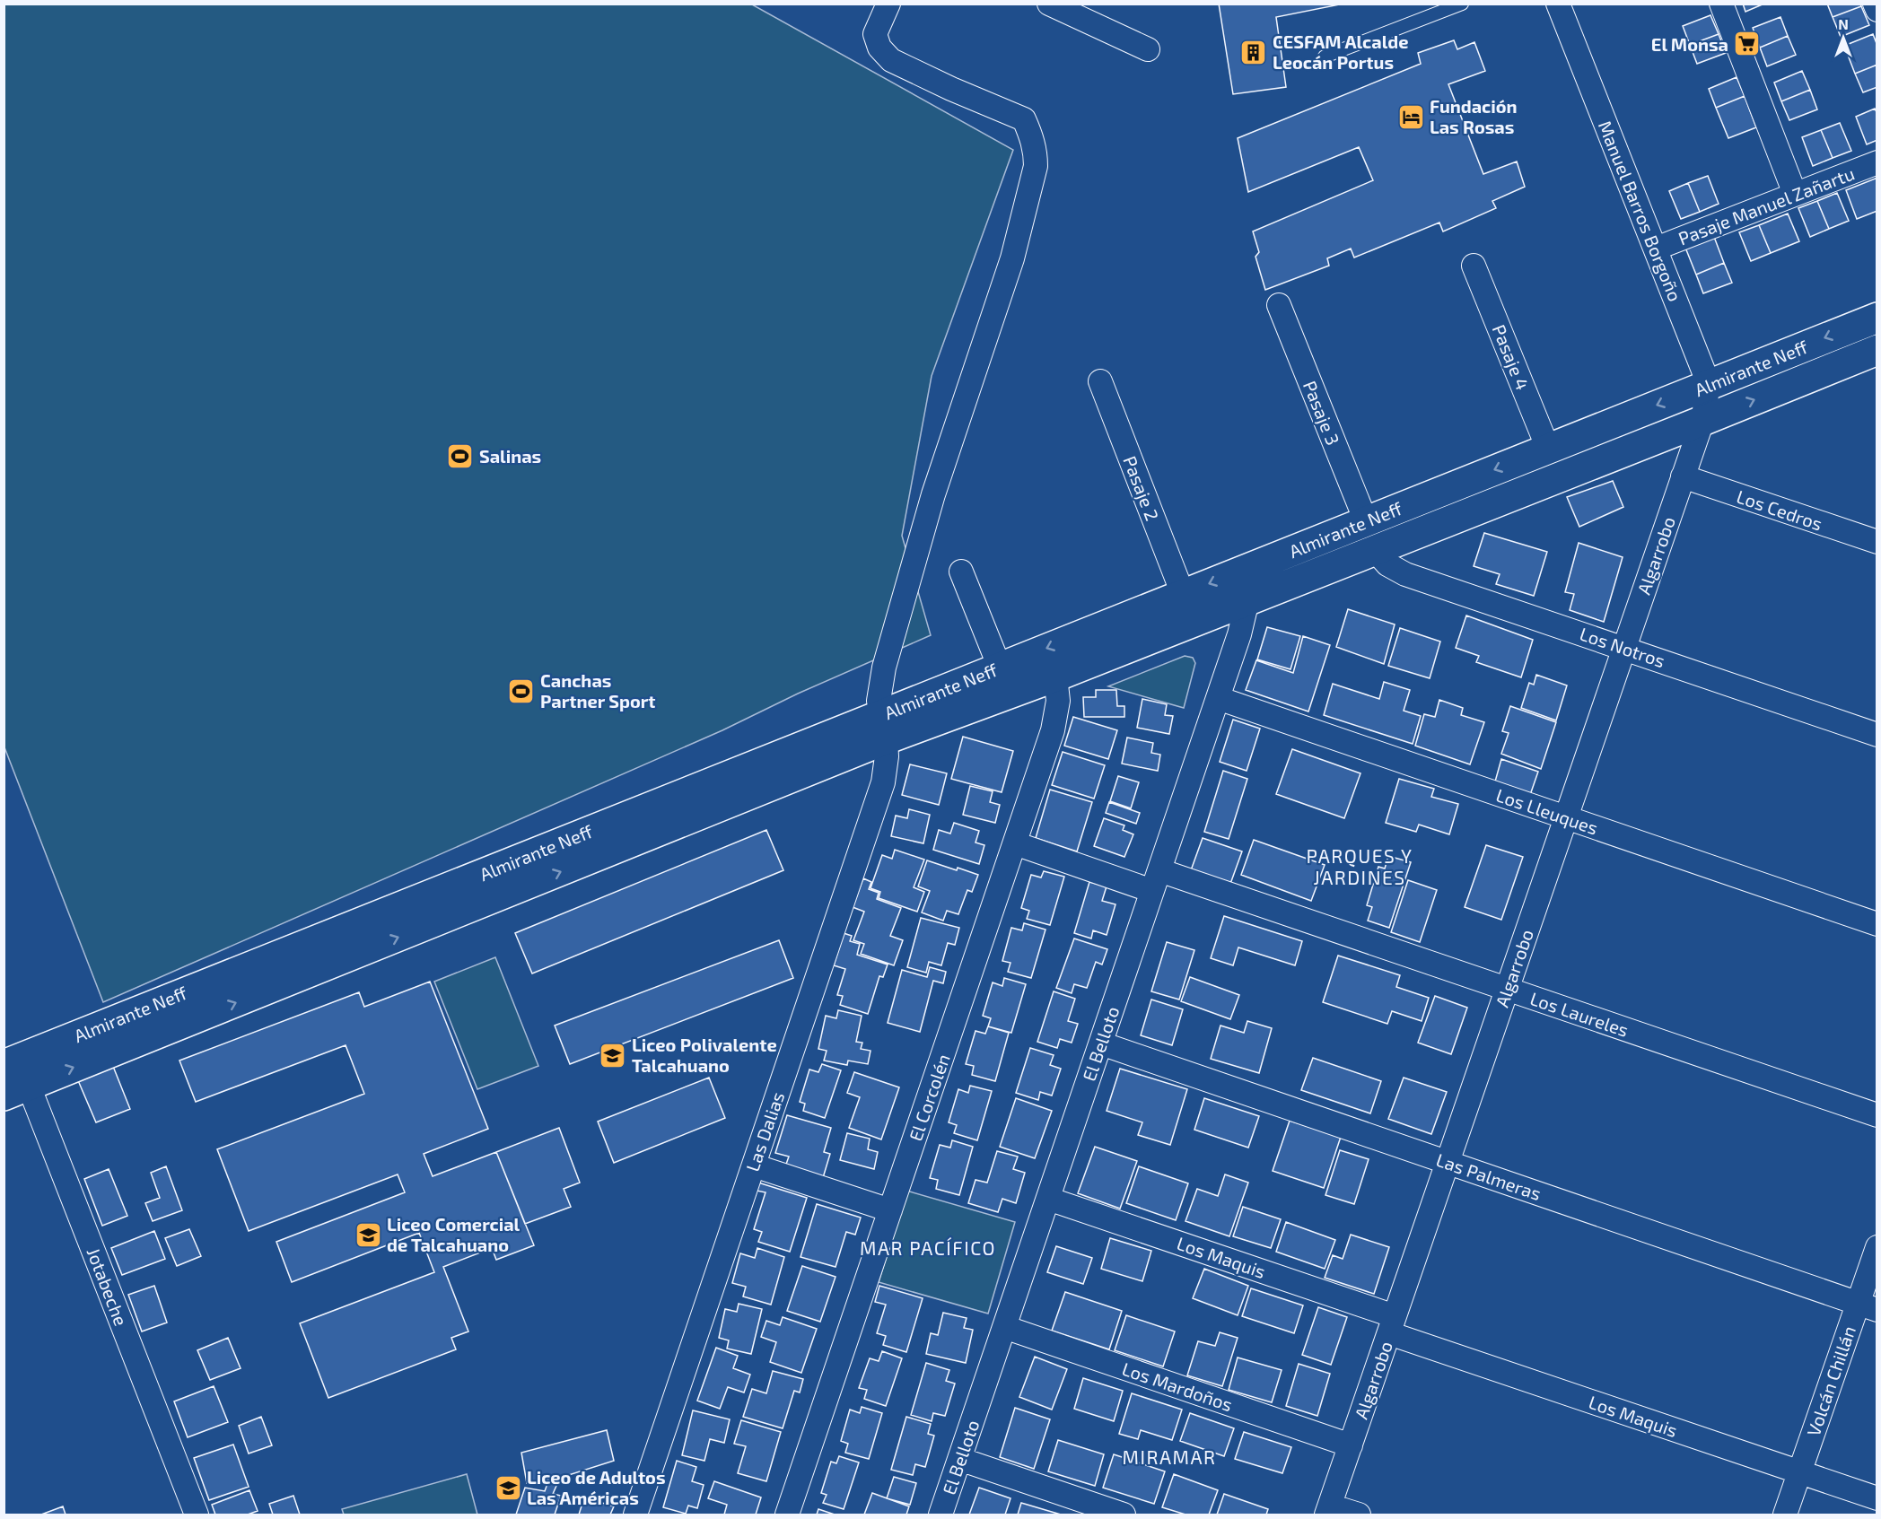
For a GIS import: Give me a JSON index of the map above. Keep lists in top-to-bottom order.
{
  "streets": {
    "street": [
      "Pasaje Manuel Zañartu",
      "Manuel Barros Borgoño",
      "Pasaje 4",
      "Almirante Neff",
      "Pasaje 3",
      "Pasaje 2",
      "Los Cedros",
      "Algarrobo",
      "Los Notros",
      "Los Lleuques",
      "Los Laureles",
      "El Belloto",
      "El Corcolén",
      "Las Dalias",
      "Las Palmeras",
      "Los Maquis",
      "Jotabeche",
      "Volcán Chillán",
      "Los Mardoños"
    ]
  },
  "crossings": [
    ["Pasaje Manuel Zañartu", "Manuel Barros Borgoño"],
    ["Manuel Barros Borgoño", "Almirante Neff"],
    ["Pasaje 4", "Almirante Neff"],
    ["Almirante Neff", "Pasaje 3"],
    ["Almirante Neff", "Pasaje 2"],
    ["Almirante Neff", "Algarrobo"],
    ["Almirante Neff", "Los Notros"],
    ["Almirante Neff", "El Belloto"],
    ["Almirante Neff", "El Corcolén"],
    ["Almirante Neff", "Las Dalias"],
    ["Almirante Neff", "Jotabeche"],
    ["Los Cedros", "Algarrobo"],
    ["Algarrobo", "Los Notros"],
    ["Algarrobo", "Los Lleuques"],
    ["Algarrobo", "Los Laureles"],
    ["Algarrobo", "Las Palmeras"],
    ["Algarrobo", "Los Maquis"],
    ["Algarrobo", "Los Mardoños"],
    ["Los Lleuques", "El Belloto"],
    ["Los Laureles", "El Belloto"],
    ["Los Laureles", "El Corcolén"],
    ["El Belloto", "Las Palmeras"],
    ["El Belloto", "Los Maquis"],
    ["El Belloto", "Los Mardoños"],
    ["Las Palmeras", "Volcán Chillán"],
    ["Los Maquis", "Volcán Chillán"]
  ],
  "districts": ["PARQUES Y JARDINES", "MAR PACÍFICO", "MIRAMAR"],
  "places": {
    "supermarket": ["El Monsa"],
    "building": ["CESFAM Alcalde Leocán Portus"],
    "hotel": ["Fundación Las Rosas"],
    "sports": ["Salinas", "Canchas Partner Sport"],
    "school or university": ["Liceo Polivalente Talcahuano", "Liceo Comercial de Talcahuano", "Liceo de Adultos Las Américas"]
  },
  "north": "top"
}
